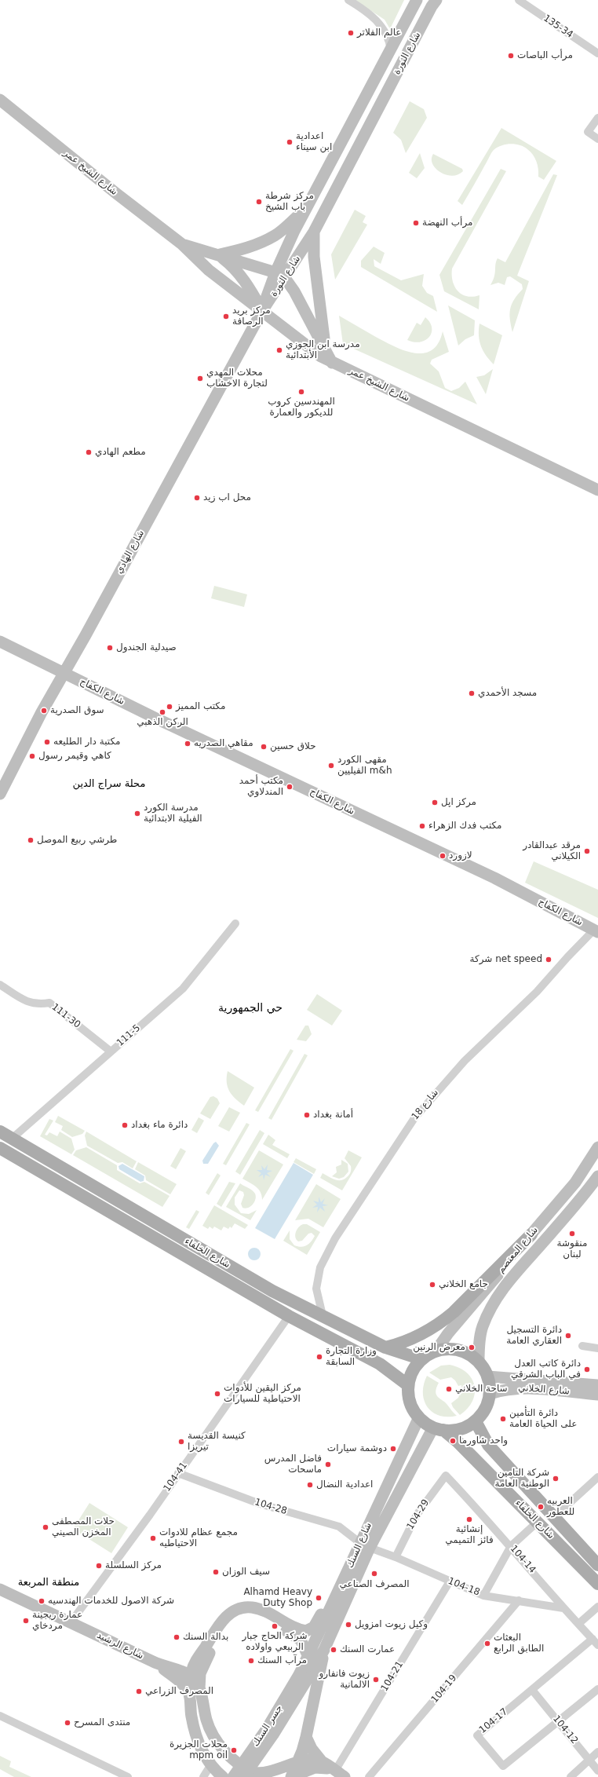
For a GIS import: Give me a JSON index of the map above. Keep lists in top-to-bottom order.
{
  "streets": {
    "main road": [
      "شارع الثورة",
      "شارع الشيخ عمر",
      "شارع الهادي",
      "شارع الكفاح",
      "شارع المعتصم",
      "شارع الخلفاء",
      "شارع الخلاني",
      "شارع السنك",
      "شارع الرشيد",
      "جسر السنك"
    ],
    "street": [
      "135-34",
      "111-30",
      "111-5",
      "شارع 18",
      "104-41",
      "104-28",
      "104-29",
      "104-14",
      "104-18",
      "104-21",
      "104-19",
      "104-17",
      "104-12"
    ]
  },
  "crossings": [
    ["شارع الثورة", "شارع الشيخ عمر"],
    ["شارع الثورة", "شارع الهادي"],
    ["شارع الشيخ عمر", "شارع الهادي"],
    ["شارع الهادي", "شارع الكفاح"],
    ["شارع الكفاح", "شارع 18"],
    ["111-30", "111-5"],
    ["111-5", "شارع الخلفاء"],
    ["شارع 18", "شارع الخلفاء"],
    ["شارع المعتصم", "شارع الخلفاء"],
    ["شارع المعتصم", "شارع الخلاني"],
    ["شارع المعتصم", "شارع السنك"],
    ["شارع الخلفاء", "شارع الخلاني"],
    ["شارع الخلفاء", "104-41"],
    ["شارع الخلفاء", "شارع السنك"],
    ["شارع الخلاني", "شارع السنك"],
    ["104-41", "104-28"],
    ["104-41", "شارع الرشيد"],
    ["104-28", "شارع السنك"],
    ["104-28", "104-18"],
    ["104-29", "104-14"],
    ["104-29", "104-18"],
    ["شارع السنك", "104-18"],
    ["شارع السنك", "شارع الرشيد"],
    ["شارع السنك", "جسر السنك"],
    ["104-14", "104-18"],
    ["104-14", "104-17"],
    ["104-18", "104-21"],
    ["104-18", "104-19"],
    ["104-17", "104-12"]
  ],
  "districts": ["محلة سراج الدين", "حي الجمهورية", "منطقة المربعة"],
  "places": [
    "عالم الفلاتر",
    "مرأب الباصات",
    "اعدادية ابن سيناء",
    "مركز شرطة باب الشيخ",
    "مرأب النهضة",
    "مركز بريد الرصافة",
    "مدرسة ابن الجوزي الأبتدائية",
    "محلات المهدي لتجارة الاخشاب",
    "المهندسين كروب للديكور والعمارة",
    "مطعم الهادي",
    "محل اب زيد",
    "صيدلية الجندول",
    "مسجد الأحمدي",
    "مكتب المميز",
    "سوق الصدرية",
    "الركن الذهبي",
    "مكتبة دار الطليعه",
    "مقاهي الصدريه",
    "حلاق حسين",
    "كاهي وقيمر رسول",
    "مقهى الكورد الفيليين m&h",
    "مكتب أحمد المندلاوي",
    "مركز اپل",
    "مدرسة الكورد الفيلية الابتدائية",
    "مكتب فدك الزهراء",
    "طرشي ربيع الموصل",
    "مرقد عبدالقادر الكيلاني",
    "لازورد",
    "شركة net speed",
    "أمانة بغداد",
    "دائرة ماء بغداد",
    "منقوشة لبنان",
    "جامع الخلاني",
    "دائرة التسجيل العقاري العامة",
    "معرض الرنين",
    "وزارة التجارة السابقة",
    "دائرة كاتب العدل في الباب الشرقي",
    "ساحة الخلاني",
    "مركز اليقين للأدوات الاحتياطية للسيارات",
    "دائرة التأمين على الحياة العامة",
    "واحد شاورما",
    "كنيسة القديسة تيريزا",
    "دوشمة سيارات",
    "فاضل المدرس ماسحات",
    "شركة التامين الوطنية العامة",
    "اعدادية النضال",
    "العربيه للعطور",
    "إنشائية فائز التميمي",
    "حلات المصطفى المخزن الصيني",
    "مجمع عظام للادوات الاحتياطيه",
    "مركز السلسلة",
    "سيف الوزان",
    "المصرف الصناعي",
    "Alhamd Heavy Duty Shop",
    "شركة الاصول للخدمات الهندسيه",
    "عمارة ريجينة مردخاي",
    "وكيل زيوت امزويل",
    "شركة الحاج جبار الربيعي واولاده",
    "بدالة السنك",
    "البعثات الطابق الرابع",
    "عمارت السنك",
    "مرآب السنك",
    "زيوت فانفارو الالمانية",
    "المصرف الزراعي",
    "منتدى المسرح",
    "محلات الجزيرة mpm oil"
  ]
}
